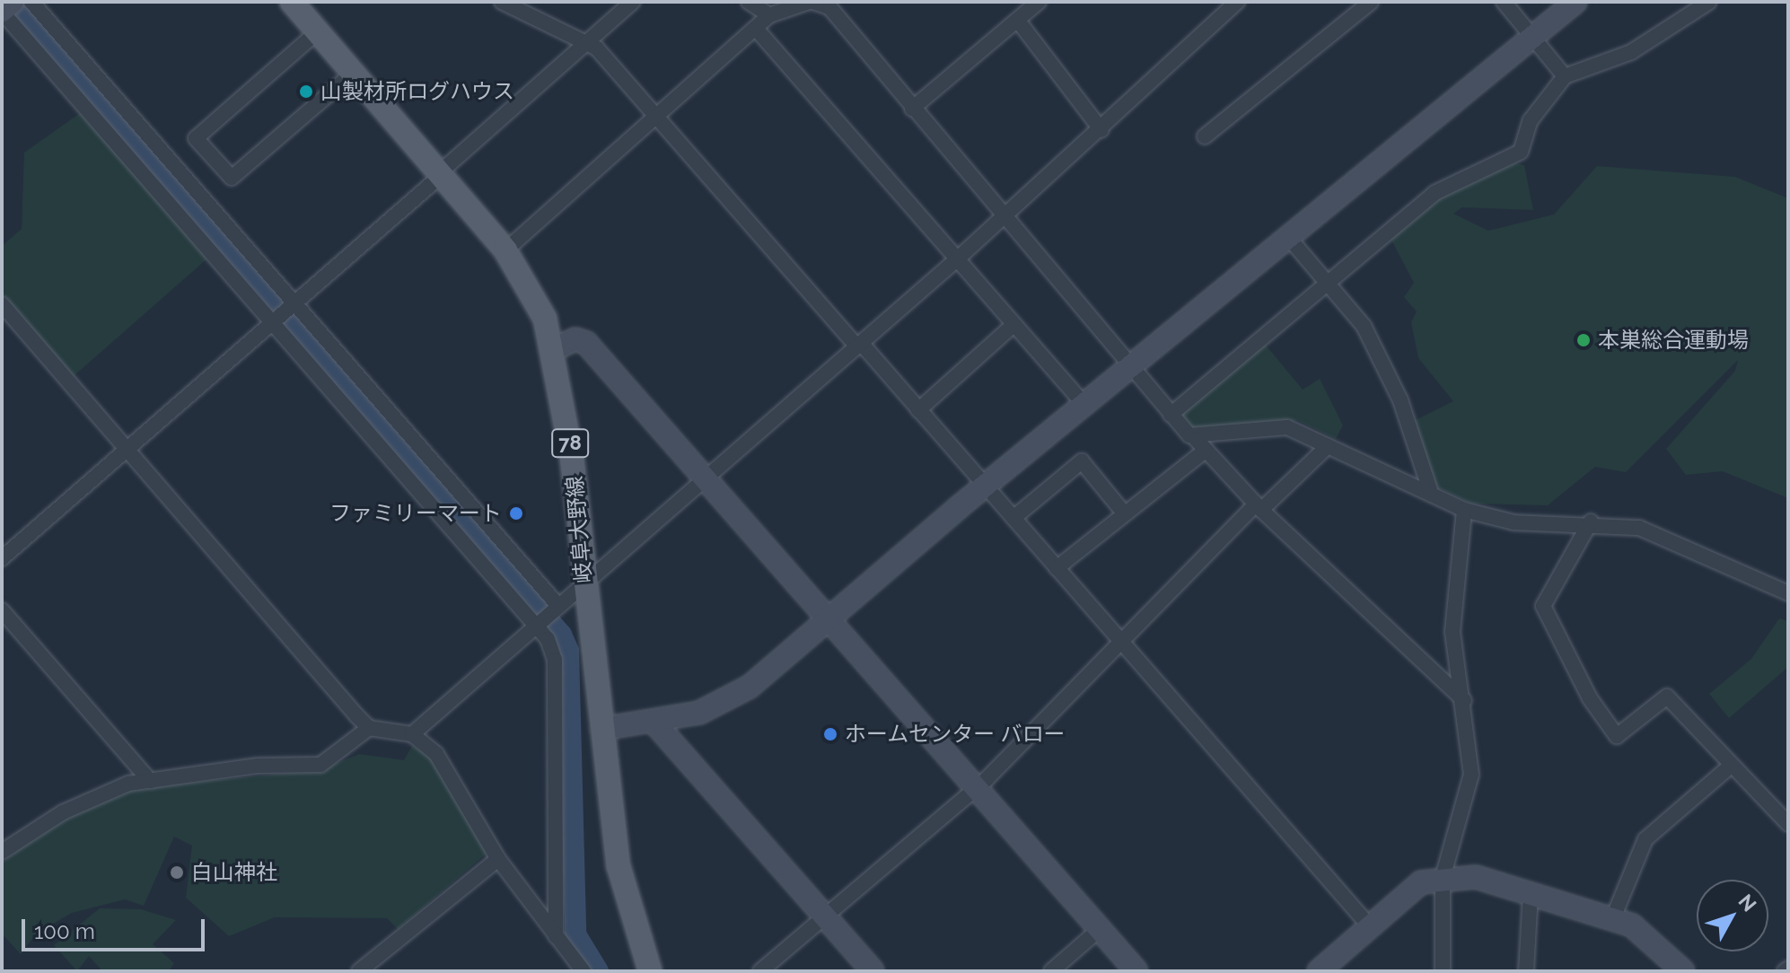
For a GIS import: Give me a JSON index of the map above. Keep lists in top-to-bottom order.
{
  "streets": {
    "main road": ["78", "岐阜大野線"]
  },
  "places": [
    "山製材所ログハウス",
    "本巣総合運動場",
    "ファミリーマート",
    "ホームセンター バロー",
    "白山神社"
  ],
  "scale_bar": "100 m",
  "north": "top right"
}
